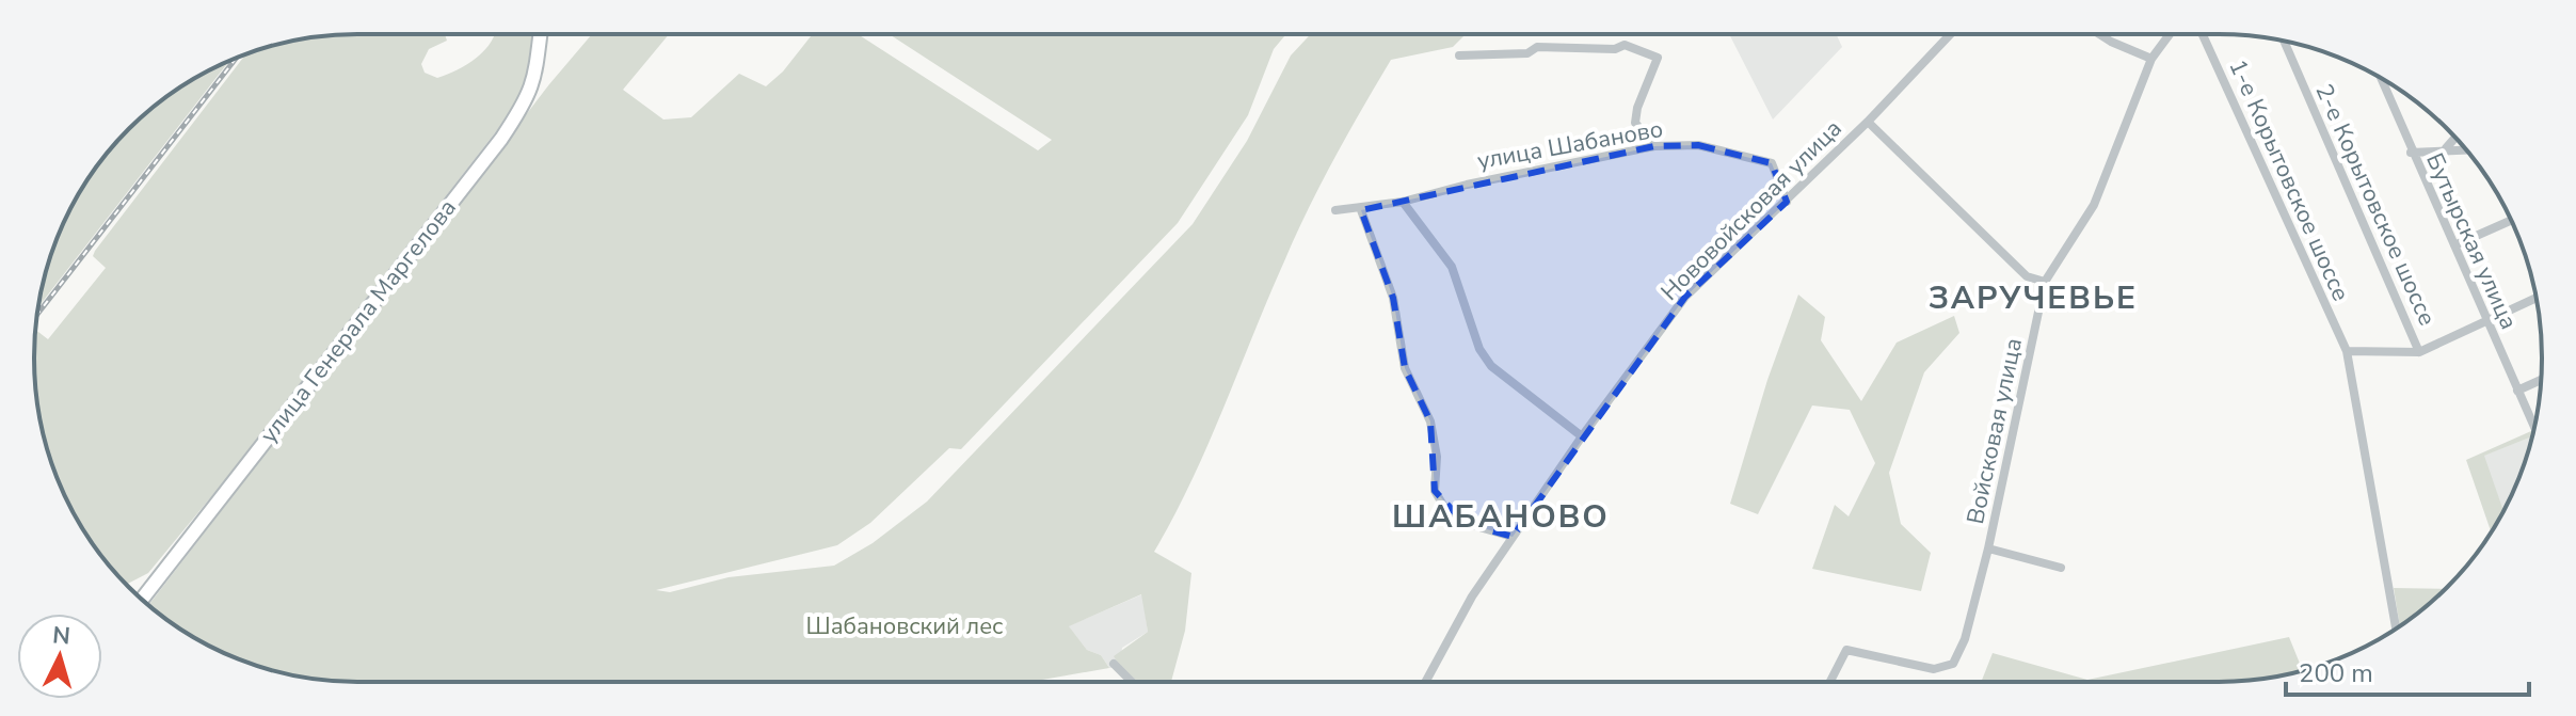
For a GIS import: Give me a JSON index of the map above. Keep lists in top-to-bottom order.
{
  "streets": {
    "main road": ["улица Генерала Маргелова"],
    "street": [
      "улица Шабаново",
      "1-е Корытовское шоссе",
      "2-е Корытовское шоссе",
      "Нововойсковая улица",
      "Бутырская улица",
      "Войсковая улица"
    ]
  },
  "crossings": [
    ["улица Шабаново", "Нововойсковая улица"]
  ],
  "districts": ["ЗАРУЧЕВЬЕ", "ШАБАНОВО"],
  "parks": ["Шабановский лес"],
  "scale_bar": "200 m",
  "north": "top"
}
